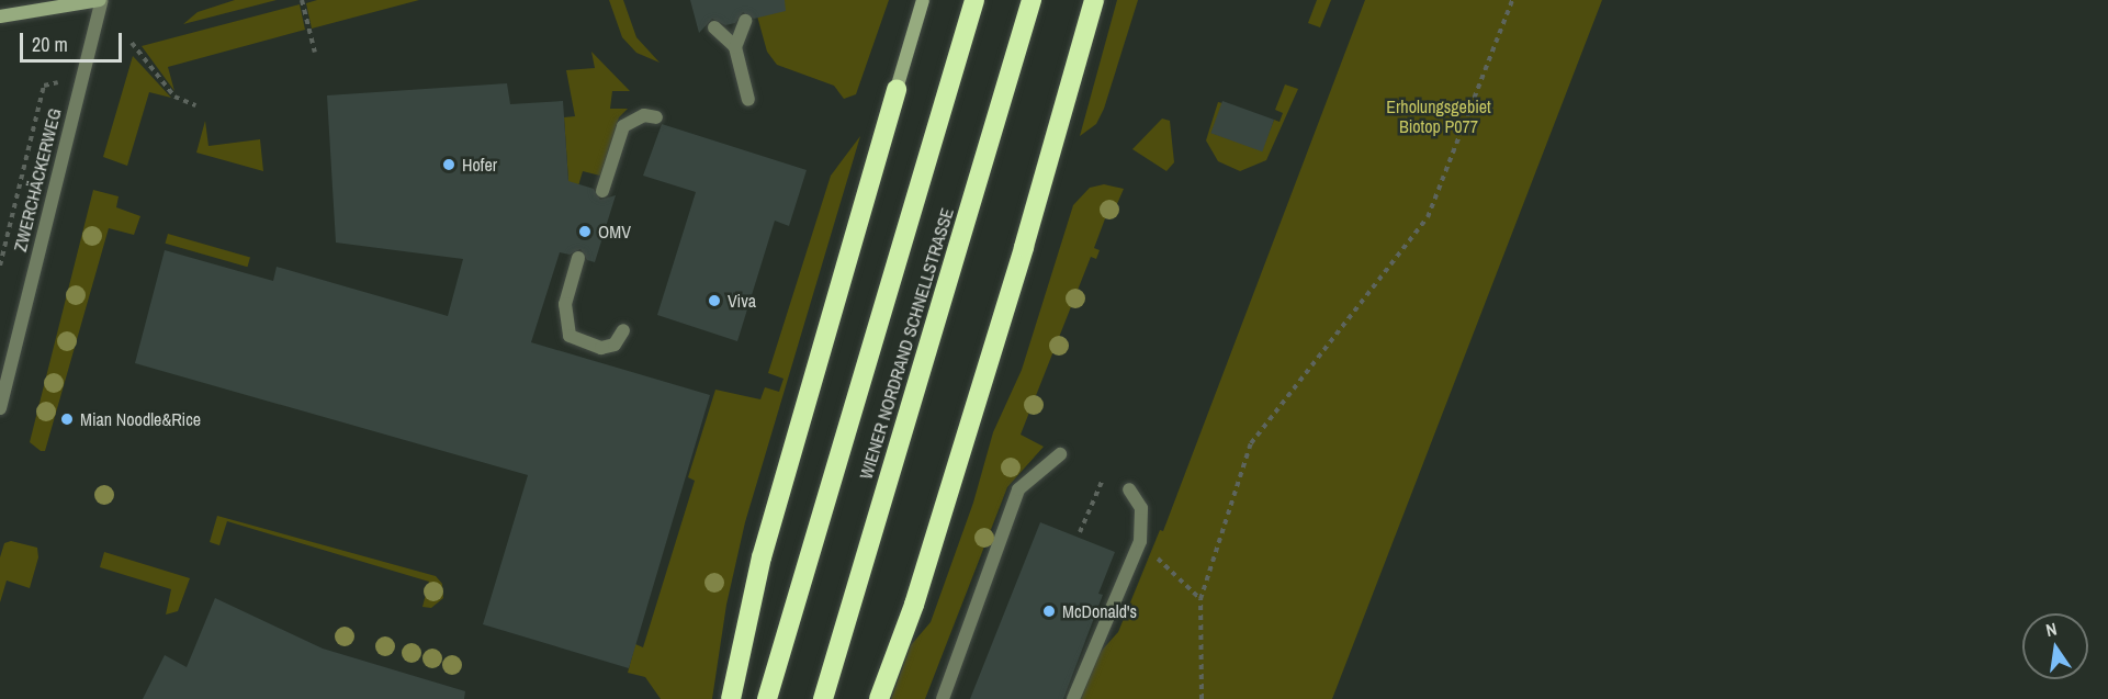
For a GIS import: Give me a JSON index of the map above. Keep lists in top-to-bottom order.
{
  "streets": {
    "highway": ["WIENER NORDRAND SCHNELLSTRASSE"],
    "street": ["ZWERCHÄCKERWEG"]
  },
  "parks": ["Erholungsgebiet Biotop P077"],
  "places": [
    "Hofer",
    "OMV",
    "Viva",
    "Mian Noodle&Rice",
    "McDonald's"
  ],
  "scale_bar": "20 m",
  "north": "top"
}
